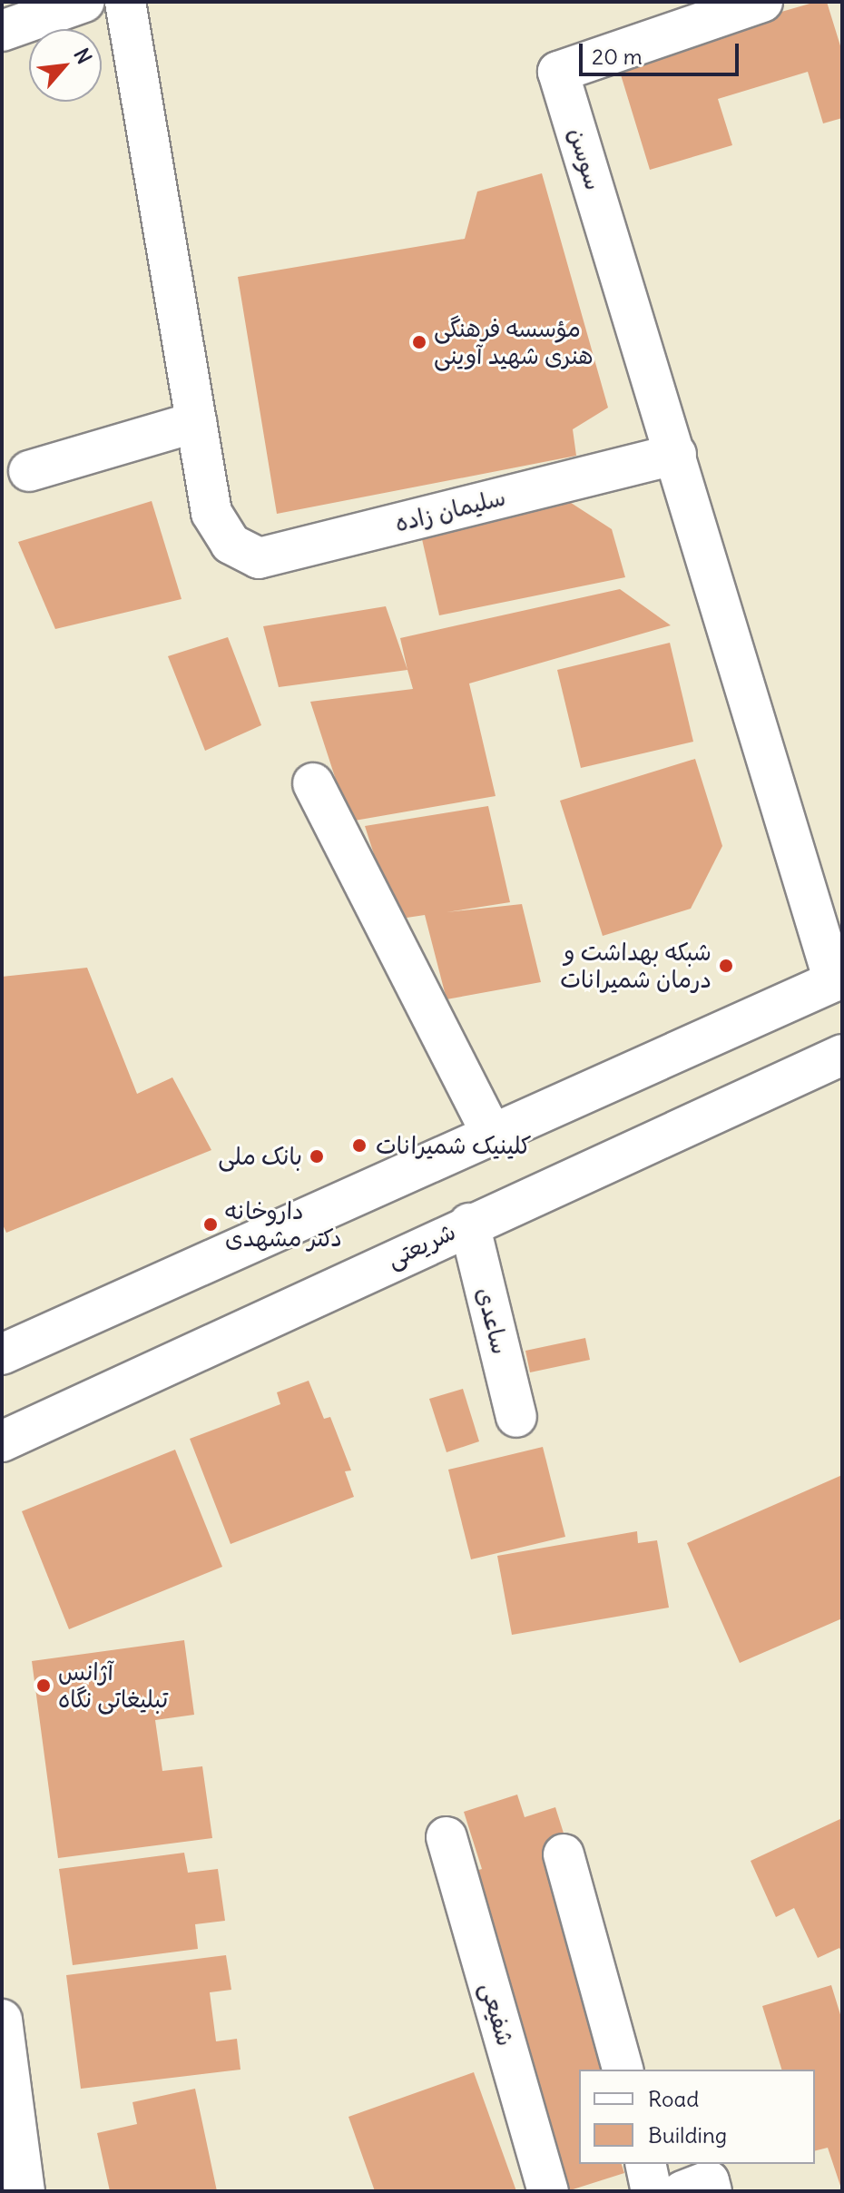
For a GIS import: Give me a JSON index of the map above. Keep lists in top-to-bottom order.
{
  "streets": {
    "street": [
      "سوسن",
      "سلیمان زاده",
      "شریعتی",
      "ساعدی",
      "شفیعی"
    ]
  },
  "crossings": [
    ["سوسن", "سلیمان زاده"],
    ["شریعتی", "ساعدی"]
  ],
  "places": [
    "مؤسسه فرهنگی هنری شهید آوینی",
    "شبکه بهداشت و درمان شمیرانات",
    "کلینیک شمیرانات",
    "بانک ملی",
    "داروخانه دکتر مشهدی",
    "آژانس تبلیغاتی نگاه"
  ],
  "legend": ["Road", "Building"],
  "scale_bar": "20 m",
  "north": "top right"
}
